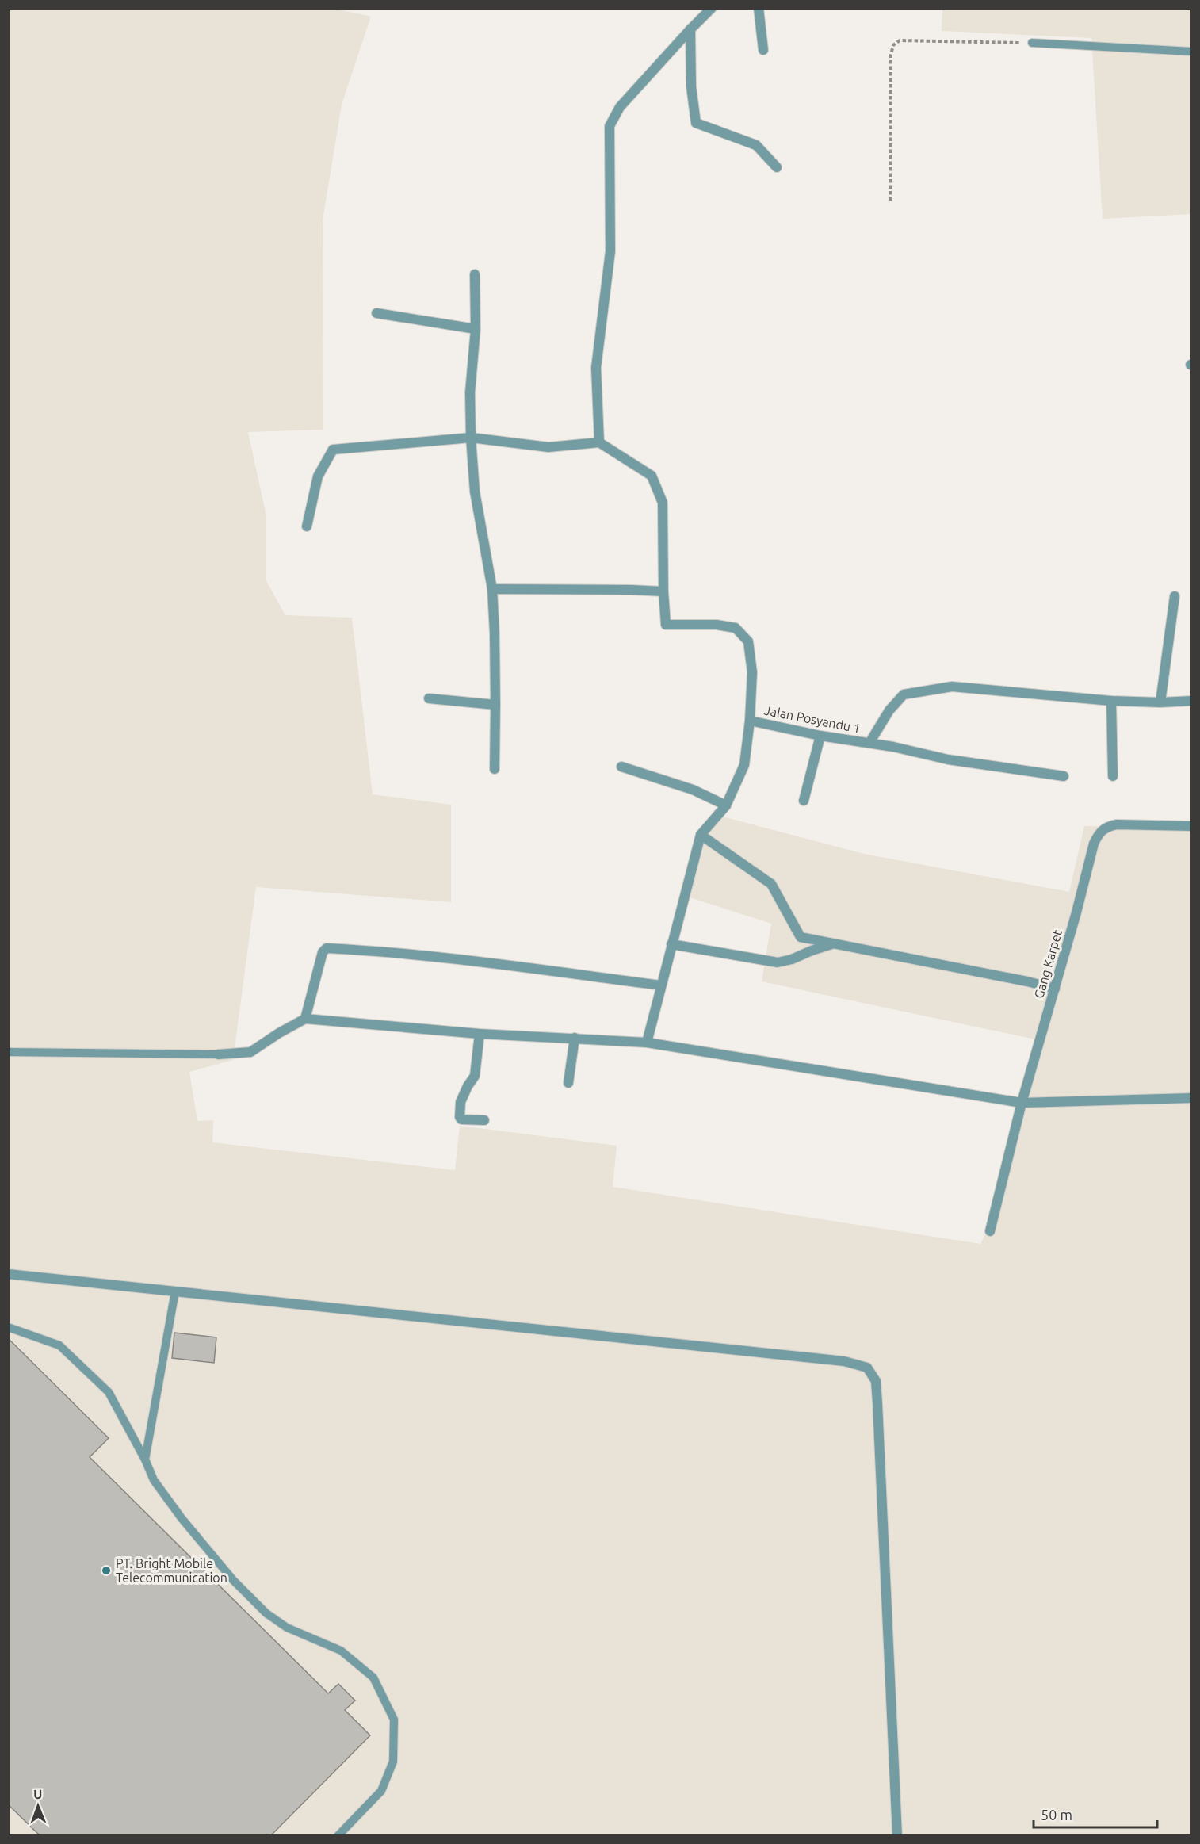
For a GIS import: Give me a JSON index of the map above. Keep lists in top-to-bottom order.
{
  "streets": {
    "street": ["Jalan Posyandu 1", "Gang Karpet"]
  },
  "places": ["PT. Bright Mobile Telecommunication"],
  "scale_bar": "50 m",
  "north": "top"
}
